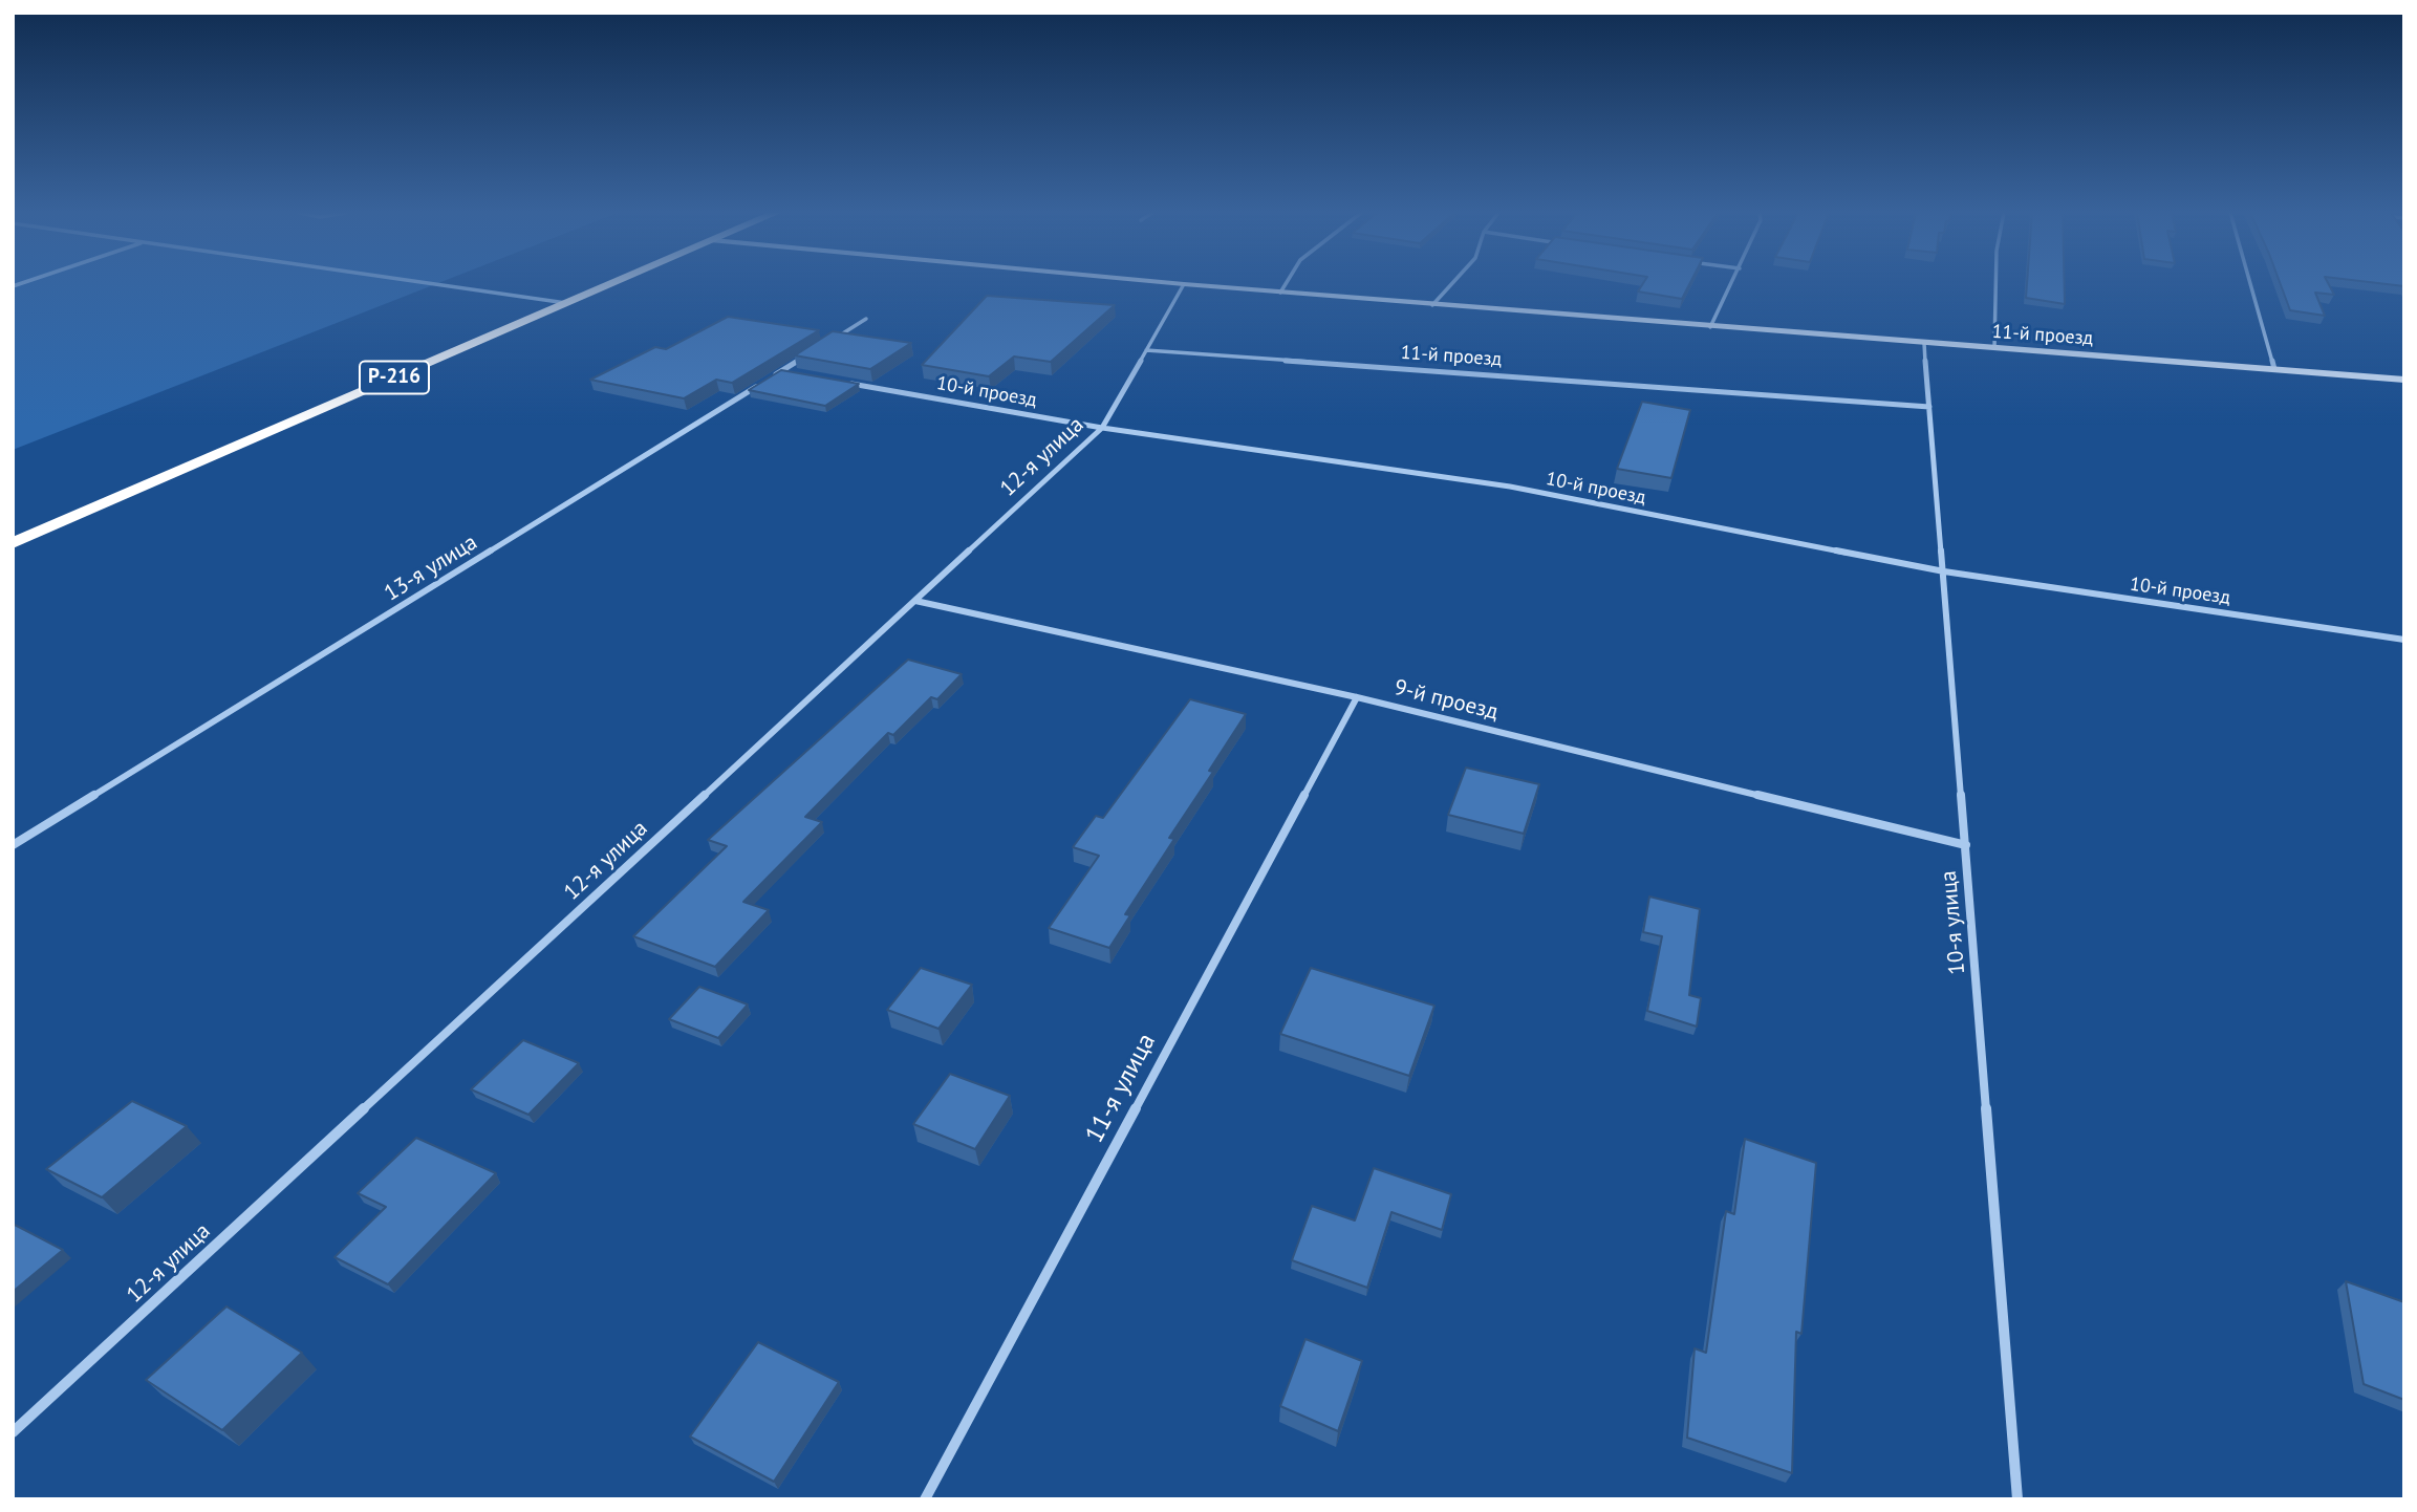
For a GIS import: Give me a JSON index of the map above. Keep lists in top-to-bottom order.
{
  "streets": {
    "highway": ["Р-216"],
    "street": [
      "11-й проезд",
      "10-й проезд",
      "12-я улица",
      "13-я улица",
      "9-й проезд",
      "10-я улица",
      "11-я улица"
    ]
  },
  "crossings": [
    ["11-й проезд", "12-я улица"],
    ["11-й проезд", "10-я улица"],
    ["10-й проезд", "12-я улица"],
    ["10-й проезд", "10-я улица"],
    ["12-я улица", "9-й проезд"],
    ["9-й проезд", "10-я улица"],
    ["9-й проезд", "11-я улица"]
  ]
}
